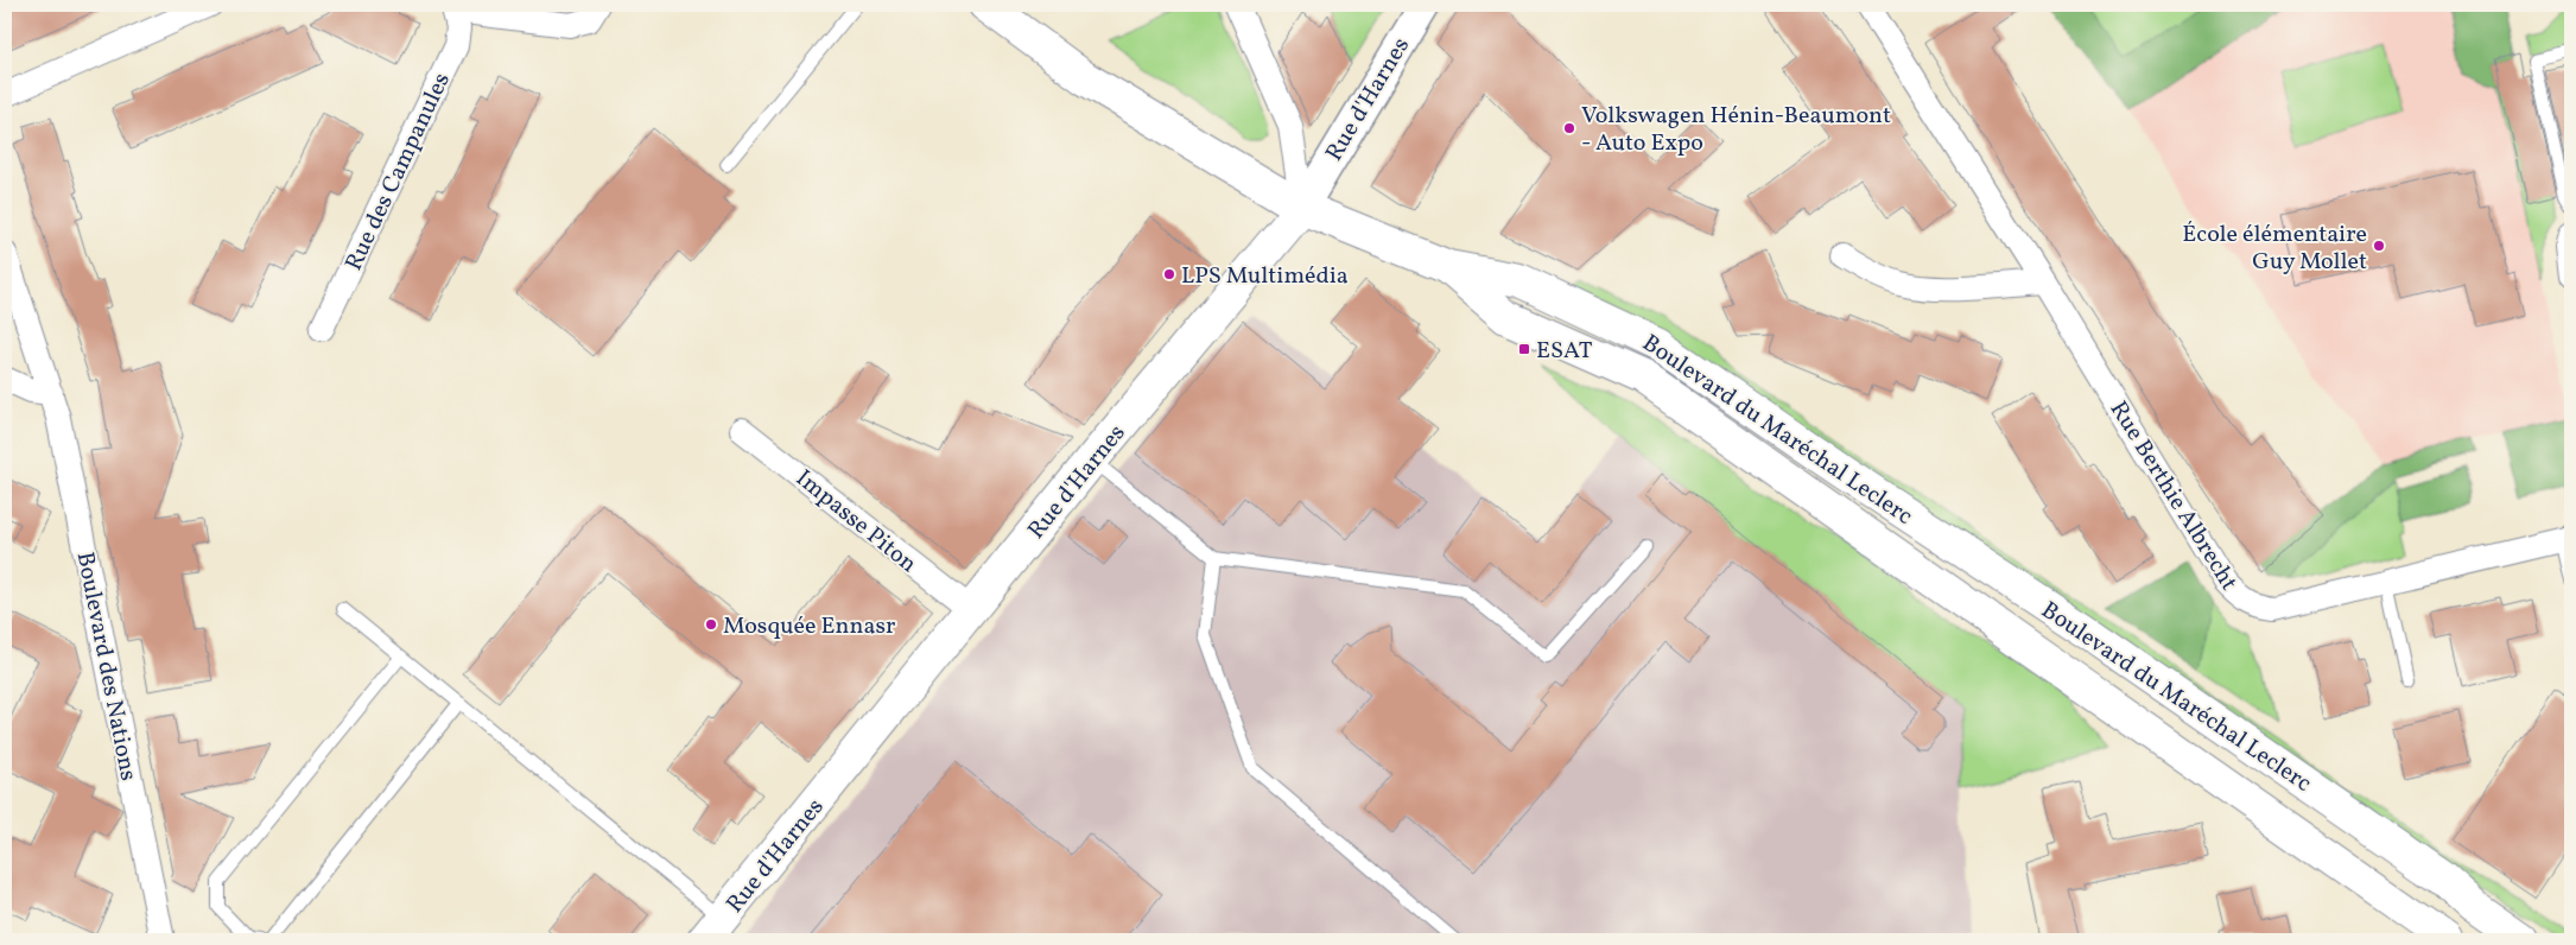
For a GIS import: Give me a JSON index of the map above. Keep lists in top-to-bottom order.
{
  "streets": {
    "main road": ["Rue d'Harnes", "Boulevard du Maréchal Leclerc"],
    "street": [
      "Rue des Campanules",
      "Rue Berthie Albrecht",
      "Impasse Piton",
      "Boulevard des Nations"
    ]
  },
  "crossings": [
    ["Rue d'Harnes", "Impasse Piton"]
  ],
  "places": {
    "other": [
      "Volkswagen Hénin-Beaumont - Auto Expo",
      "École élémentaire Guy Mollet",
      "LPS Multimédia",
      "Mosquée Ennasr"
    ],
    "transit": ["ESAT"]
  }
}
